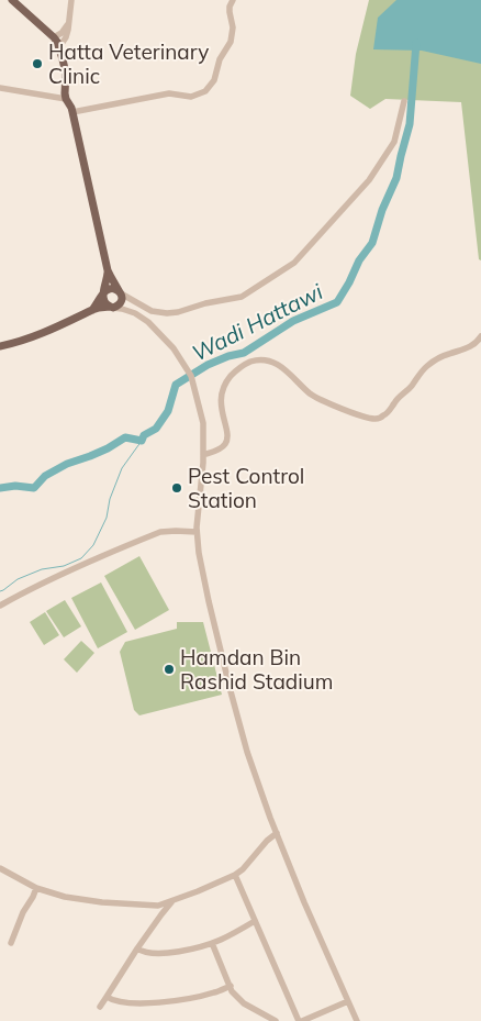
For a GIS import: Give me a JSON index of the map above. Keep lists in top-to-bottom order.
{
  "water": ["Wadi Hattawi"],
  "places": ["Hatta Veterinary Clinic", "Pest Control Station", "Hamdan Bin Rashid Stadium"]
}
